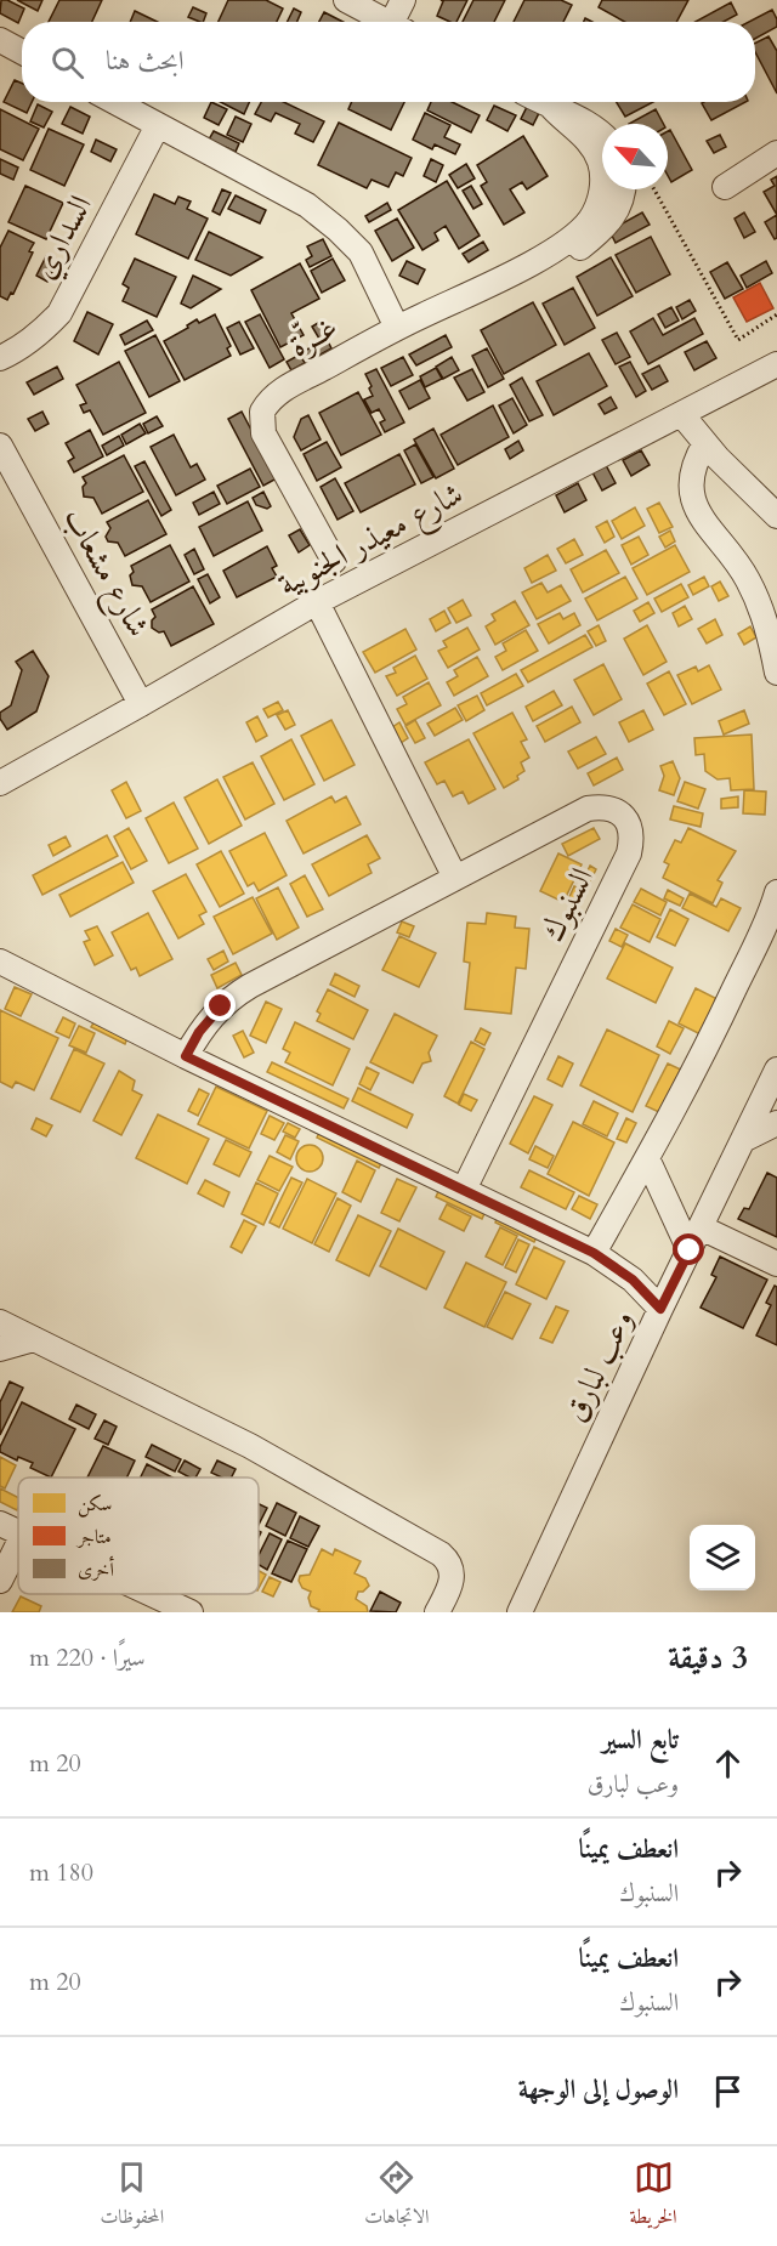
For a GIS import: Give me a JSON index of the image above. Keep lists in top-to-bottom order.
{
  "streets": {
    "street": [
      "السداري",
      "غــرّة",
      "شارع معيذر الجنوبية",
      "شارع مشعاب",
      "السنبوك",
      "وعب لبارق"
    ]
  },
  "crossings": [
    ["شارع معيذر الجنوبية", "شارع مشعاب"]
  ],
  "legend": ["سكن", "متاجر", "أخرى"],
  "north": "top left",
  "page": {
    "search": "ابحث هنا",
    "heading": ["3 دقيقة", "سيرًا · 220 m"],
    "list": [
      ["تابع السير", "وعب لبارق", "20 m"],
      ["انعطف يمينًا", "السنبوك", "180 m"],
      ["انعطف يمينًا", "السنبوك", "20 m"],
      "الوصول إلى الوجهة"
    ],
    "nav": ["الخريطة", "الاتجاهات", "المحفوظات"]
  }
}
